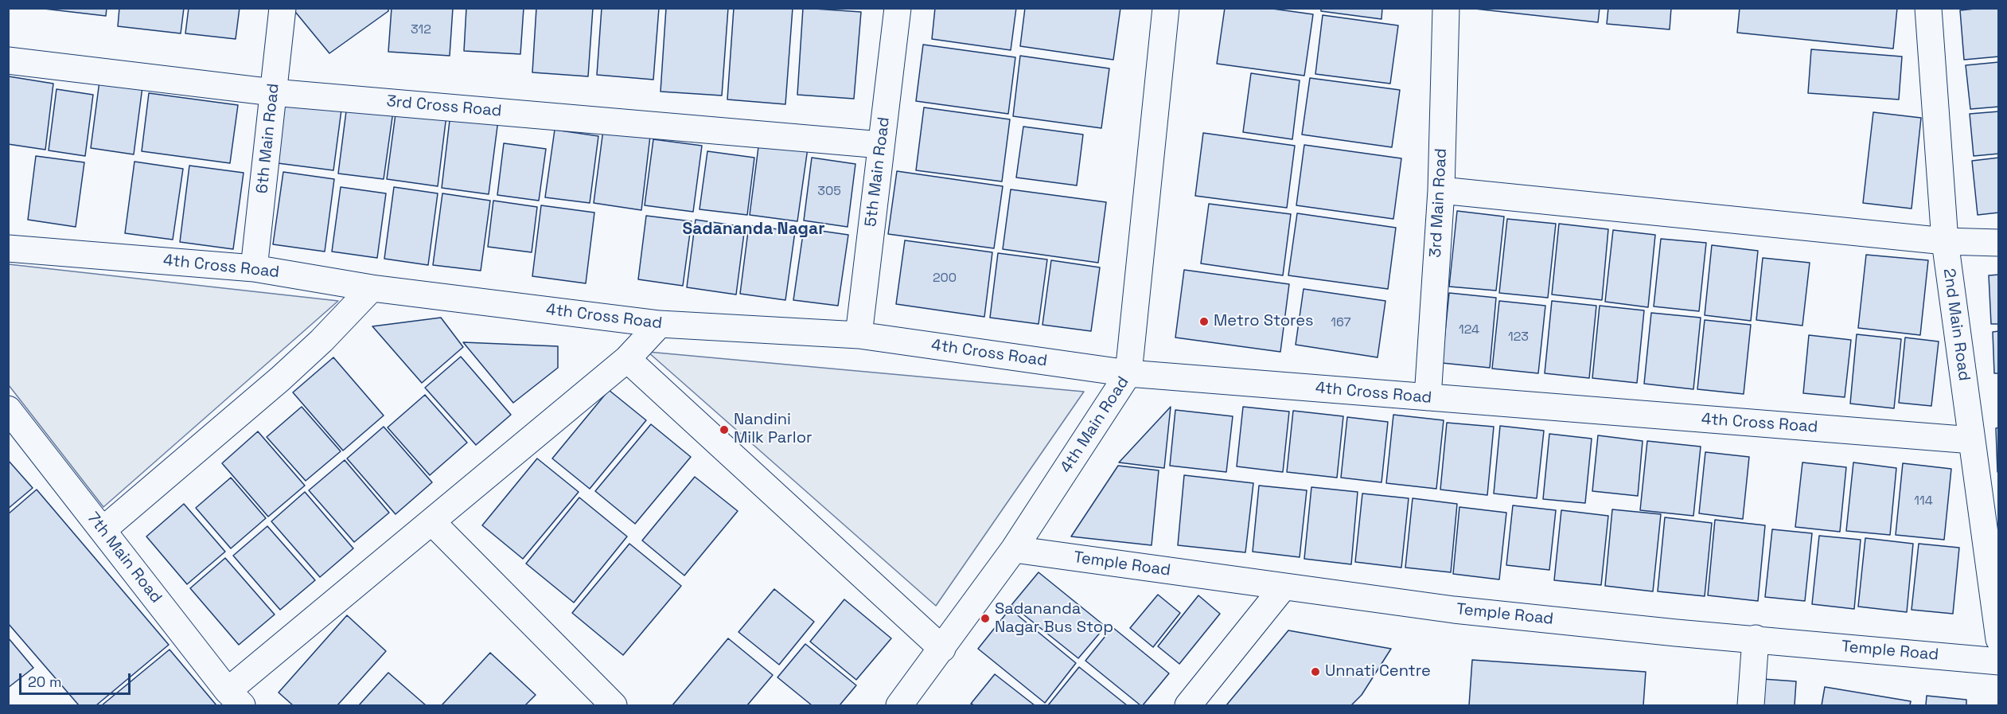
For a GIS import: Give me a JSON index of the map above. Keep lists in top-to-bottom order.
{
  "streets": {
    "street": [
      "3rd Cross Road",
      "6th Main Road",
      "5th Main Road",
      "3rd Main Road",
      "4th Cross Road",
      "2nd Main Road",
      "4th Main Road",
      "7th Main Road",
      "Temple Road"
    ]
  },
  "crossings": [
    ["3rd Cross Road", "6th Main Road"],
    ["3rd Cross Road", "5th Main Road"],
    ["6th Main Road", "4th Cross Road"],
    ["5th Main Road", "4th Cross Road"],
    ["3rd Main Road", "4th Cross Road"],
    ["4th Cross Road", "2nd Main Road"],
    ["4th Cross Road", "4th Main Road"],
    ["4th Main Road", "Temple Road"]
  ],
  "districts": ["Sadananda Nagar"],
  "places": [
    "Metro Stores",
    "Nandini Milk Parlor",
    "Sadananda Nagar Bus Stop",
    "Unnati Centre"
  ],
  "house_numbers": [
    "312",
    "305",
    "200",
    "167",
    "124",
    "123",
    "114"
  ],
  "scale_bar": "20 m"
}
